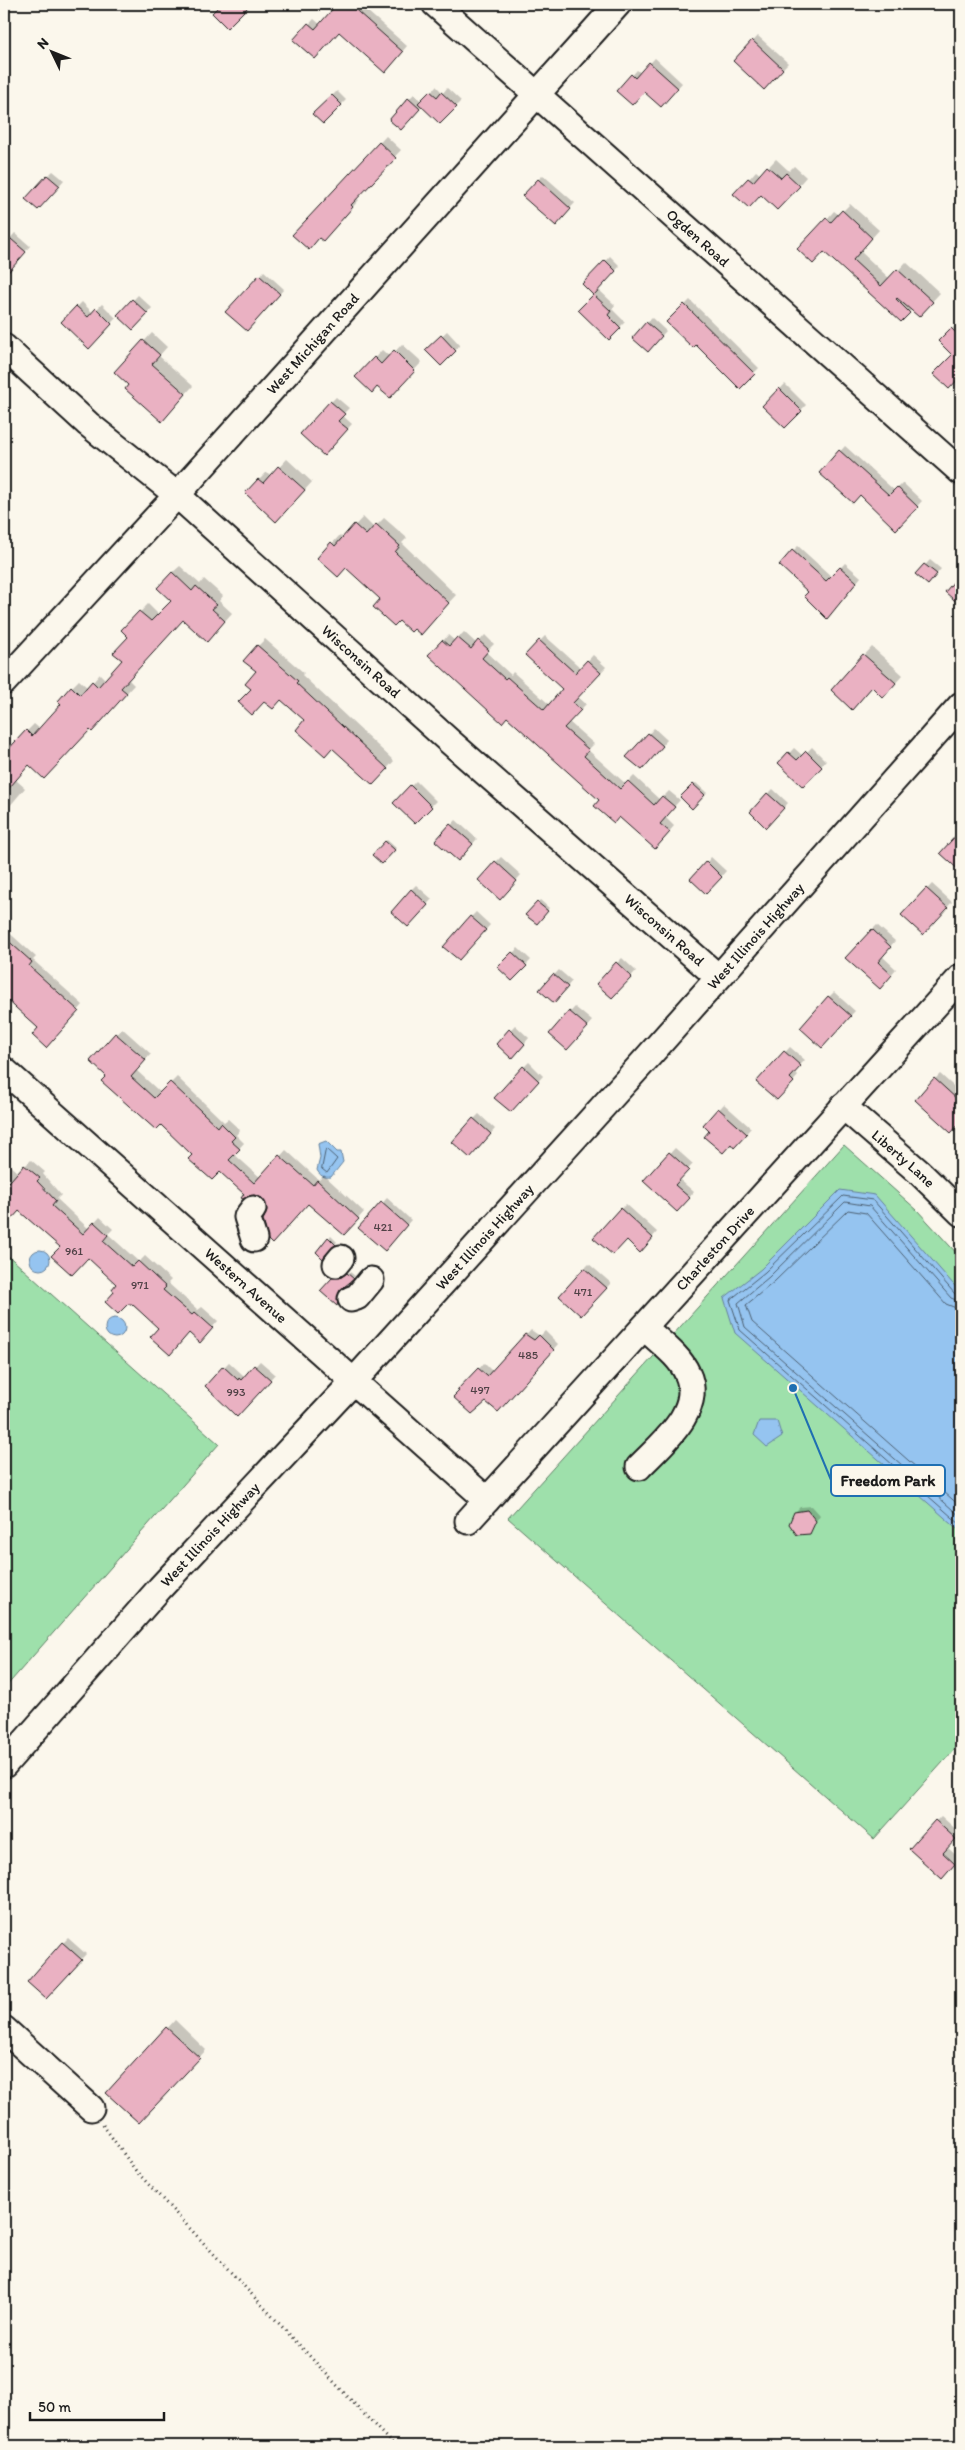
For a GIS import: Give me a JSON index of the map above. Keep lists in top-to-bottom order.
{
  "streets": {
    "street": [
      "Ogden Road",
      "West Michigan Road",
      "Wisconsin Road",
      "West Illinois Highway",
      "Liberty Lane",
      "Charleston Drive",
      "Western Avenue"
    ]
  },
  "crossings": [
    ["Ogden Road", "West Michigan Road"],
    ["West Michigan Road", "Wisconsin Road"],
    ["Wisconsin Road", "West Illinois Highway"],
    ["West Illinois Highway", "Western Avenue"],
    ["Liberty Lane", "Charleston Drive"],
    ["Charleston Drive", "Western Avenue"]
  ],
  "places": ["Freedom Park"],
  "house_numbers": [
    "421",
    "961",
    "971",
    "471",
    "485",
    "497",
    "993"
  ],
  "scale_bar": "50 m",
  "north": "top left"
}
